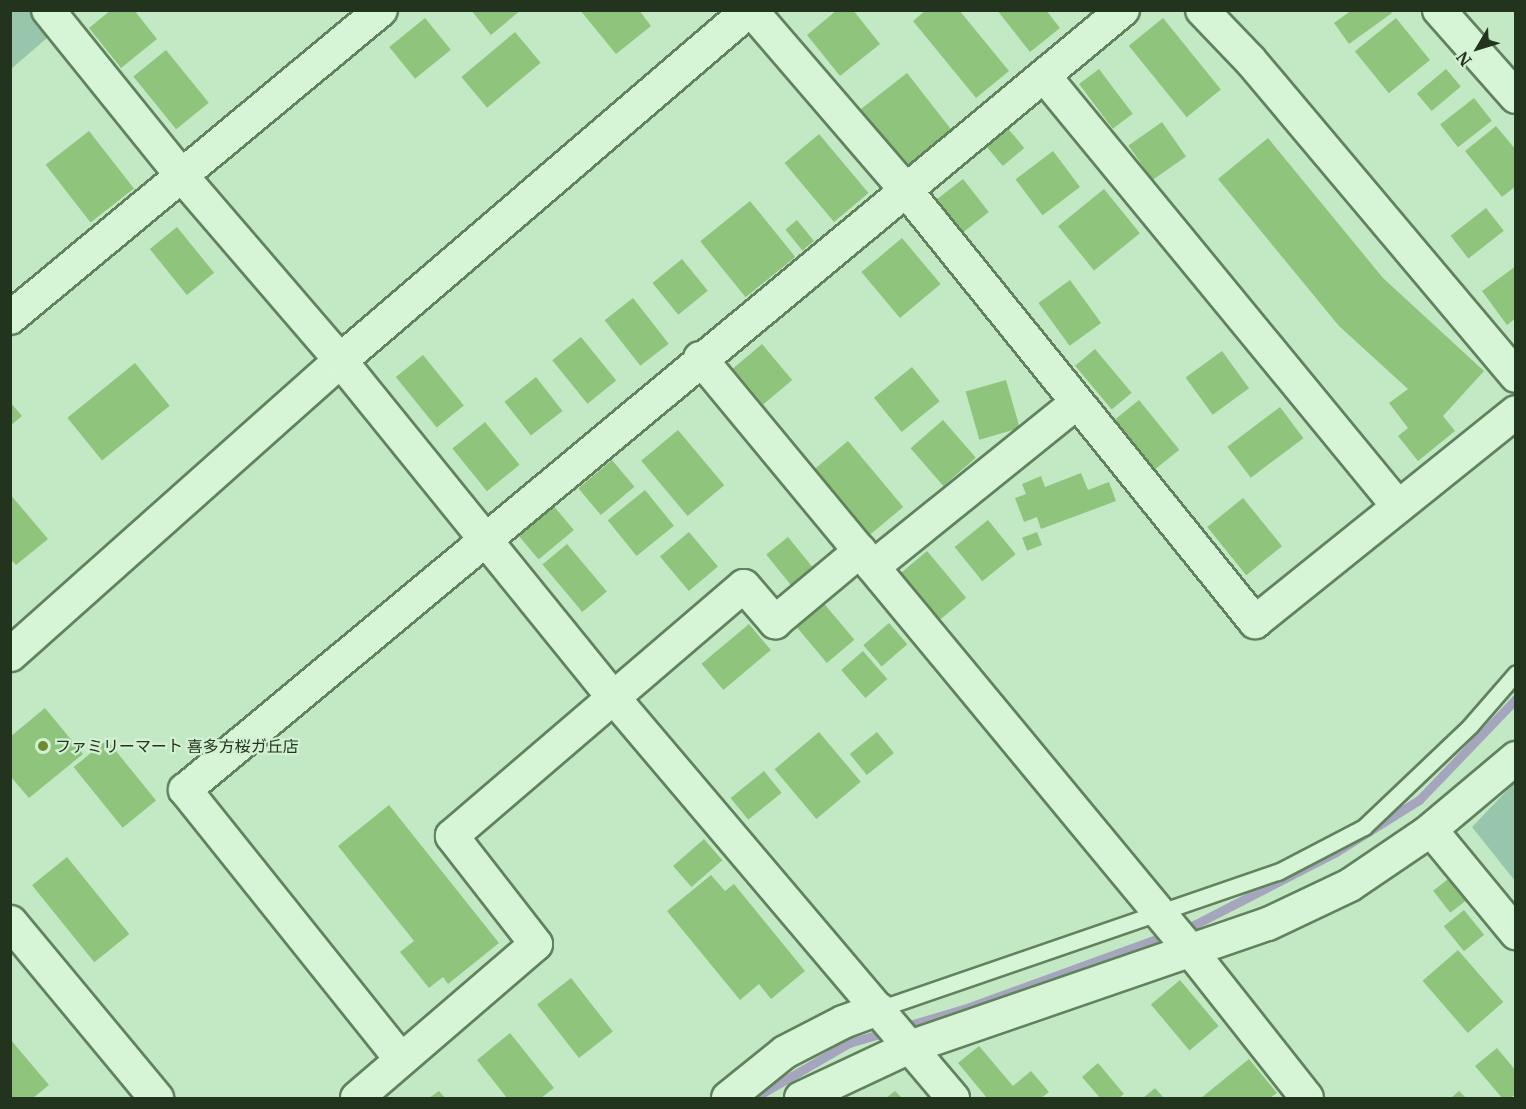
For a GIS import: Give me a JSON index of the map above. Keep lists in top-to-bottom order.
{
  "places": ["ファミリーマート 喜多方桜ガ丘店"],
  "north": "bottom left"
}
